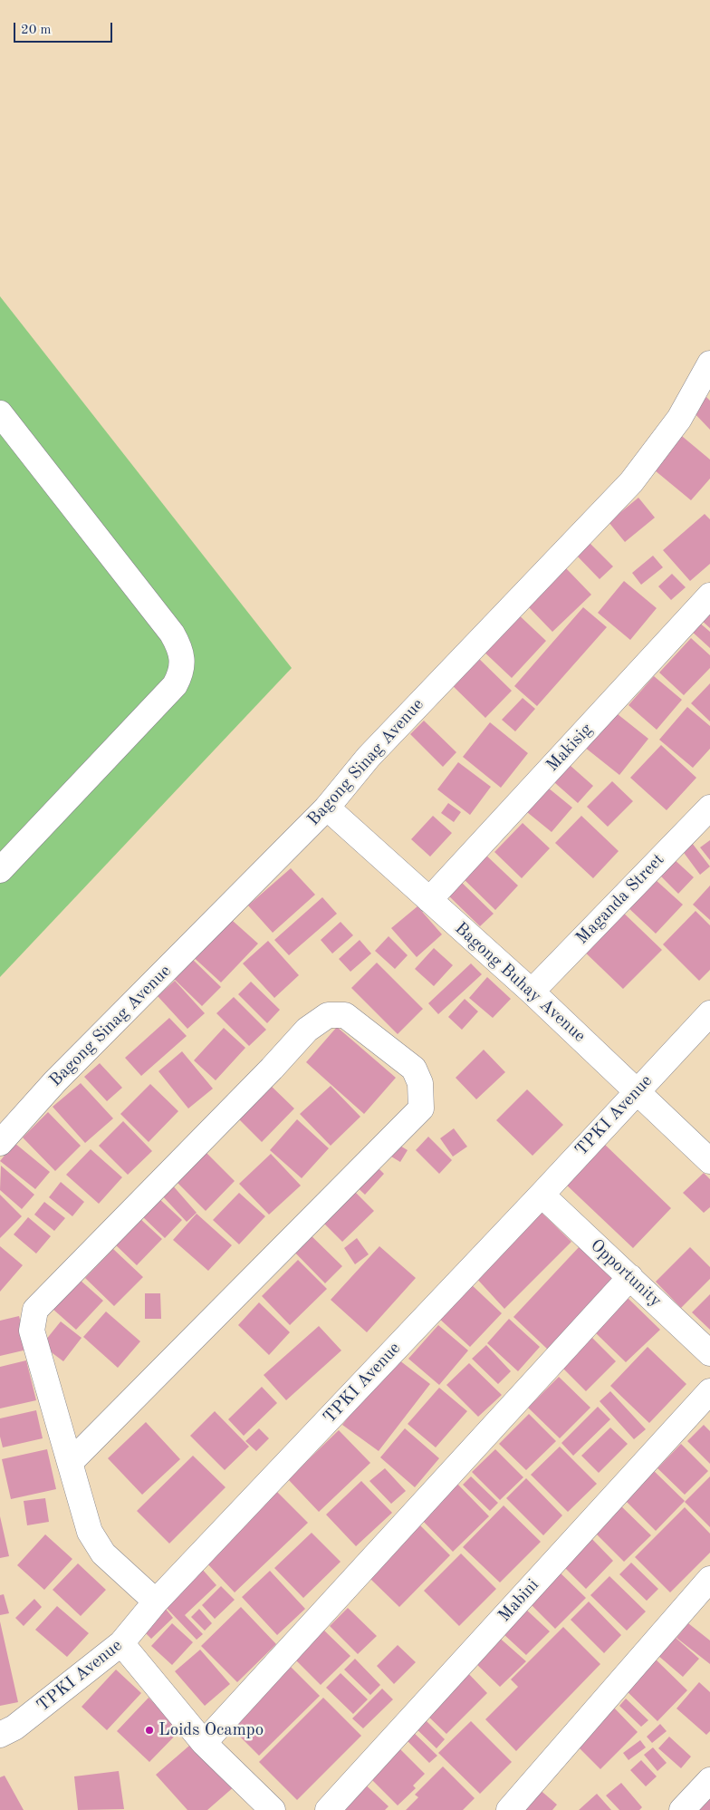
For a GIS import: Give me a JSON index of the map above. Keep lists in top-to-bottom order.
{
  "streets": {
    "street": [
      "Makisig",
      "Bagong Sinag Avenue",
      "Maganda Street",
      "Bagong Buhay Avenue",
      "TPKI Avenue",
      "Opportunity",
      "Mabini"
    ]
  },
  "crossings": [
    ["Makisig", "Bagong Buhay Avenue"],
    ["Bagong Sinag Avenue", "Bagong Buhay Avenue"],
    ["Maganda Street", "Bagong Buhay Avenue"],
    ["Bagong Buhay Avenue", "TPKI Avenue"],
    ["TPKI Avenue", "Opportunity"]
  ],
  "places": ["Loids Ocampo"],
  "scale_bar": "20 m"
}
